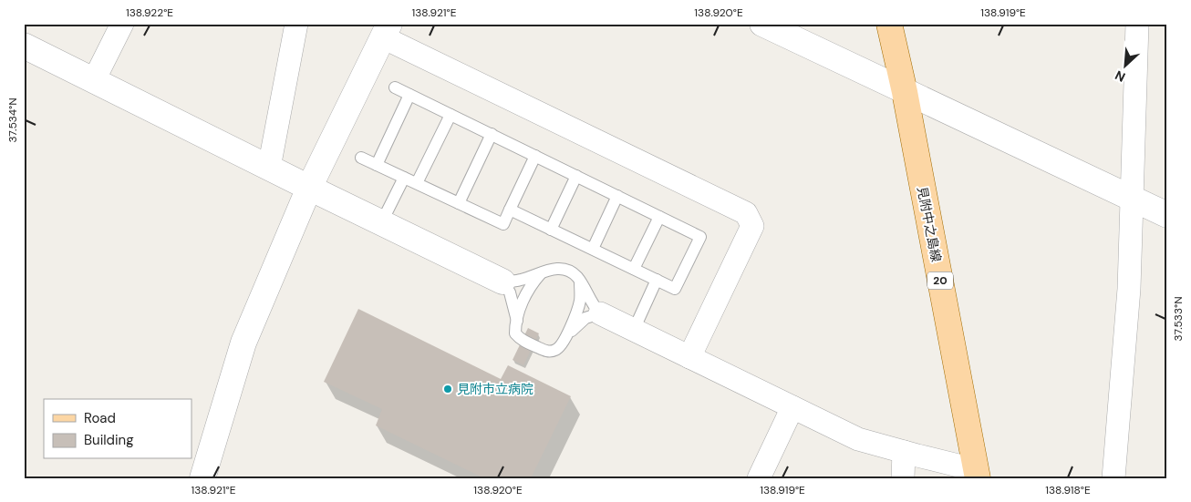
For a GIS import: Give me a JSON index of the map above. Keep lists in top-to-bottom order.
{
  "streets": {
    "main road": ["見附中之島線", "20"]
  },
  "places": ["見附市立病院"],
  "legend": ["Road", "Building"],
  "north": "bottom left",
  "coordinates": [
    "138.922°E",
    "138.921°E",
    "138.920°E",
    "138.919°E",
    "37.534°N",
    "37.533°N",
    "138.918°E"
  ]
}
